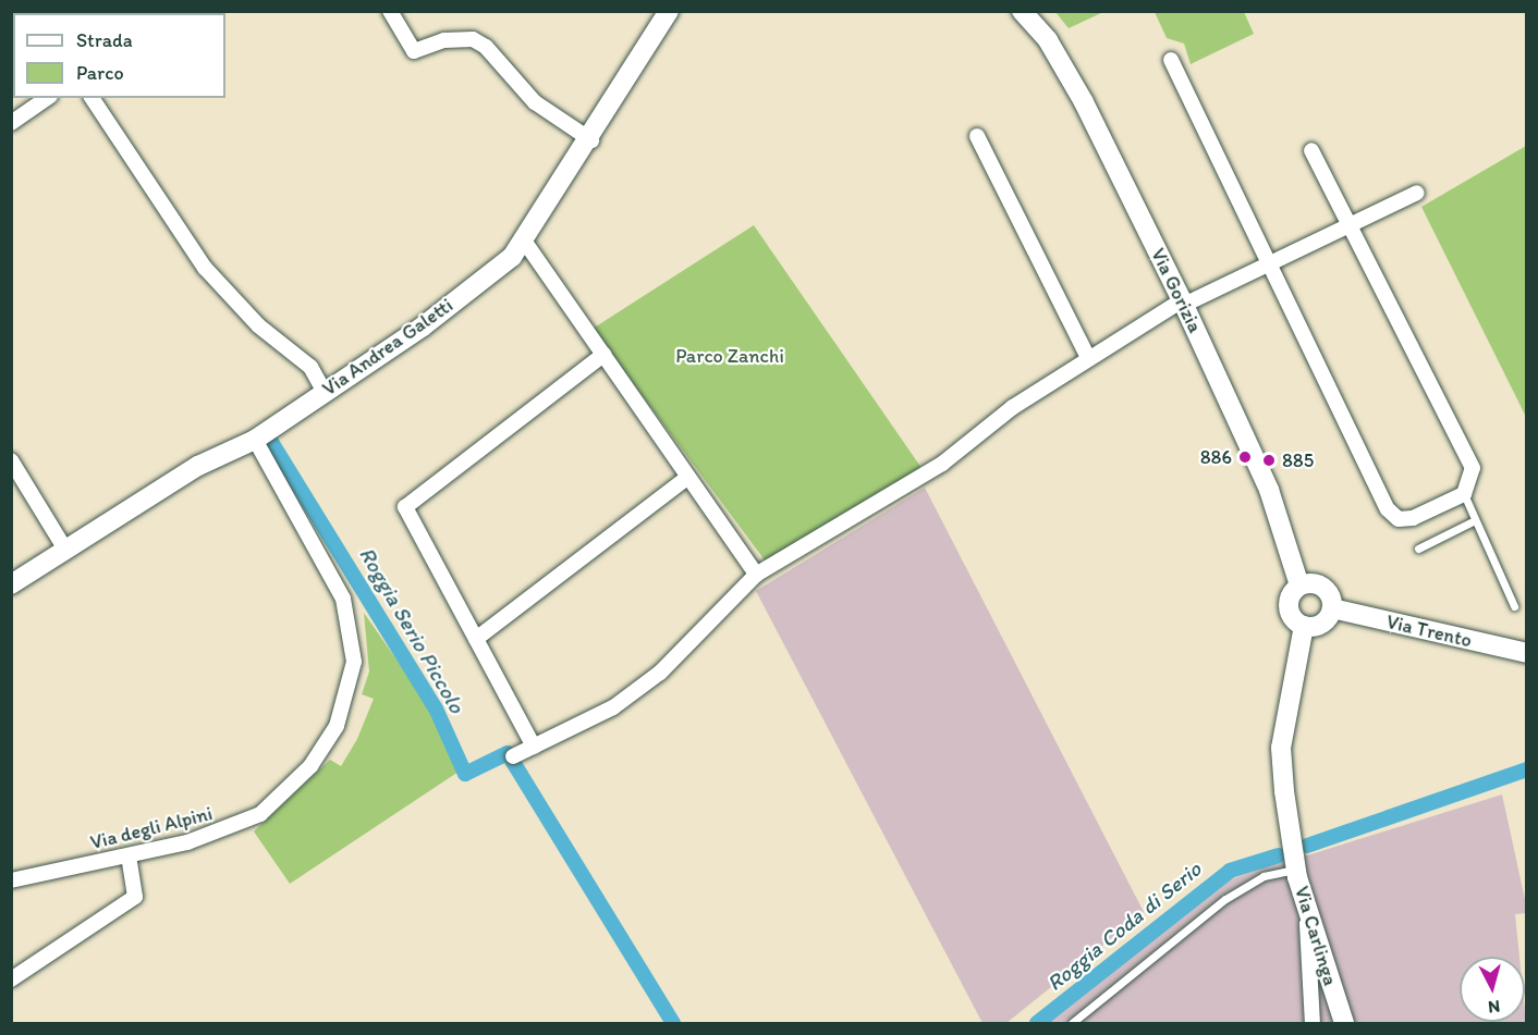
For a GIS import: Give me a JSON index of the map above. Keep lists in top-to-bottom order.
{
  "streets": {
    "street": [
      "Via Gorizia",
      "Via Andrea Galetti",
      "Via Trento",
      "Via degli Alpini",
      "Via Carlinga"
    ]
  },
  "crossings": [
    ["Via Gorizia", "Via Trento"],
    ["Via Gorizia", "Via Carlinga"],
    ["Via Andrea Galetti", "Via degli Alpini"],
    ["Via Trento", "Via Carlinga"]
  ],
  "water": ["Roggia Serio Piccolo", "Roggia Coda di Serio"],
  "parks": ["Parco Zanchi"],
  "places": ["886", "885"],
  "legend": ["Strada", "Parco"],
  "north": "bottom"
}
